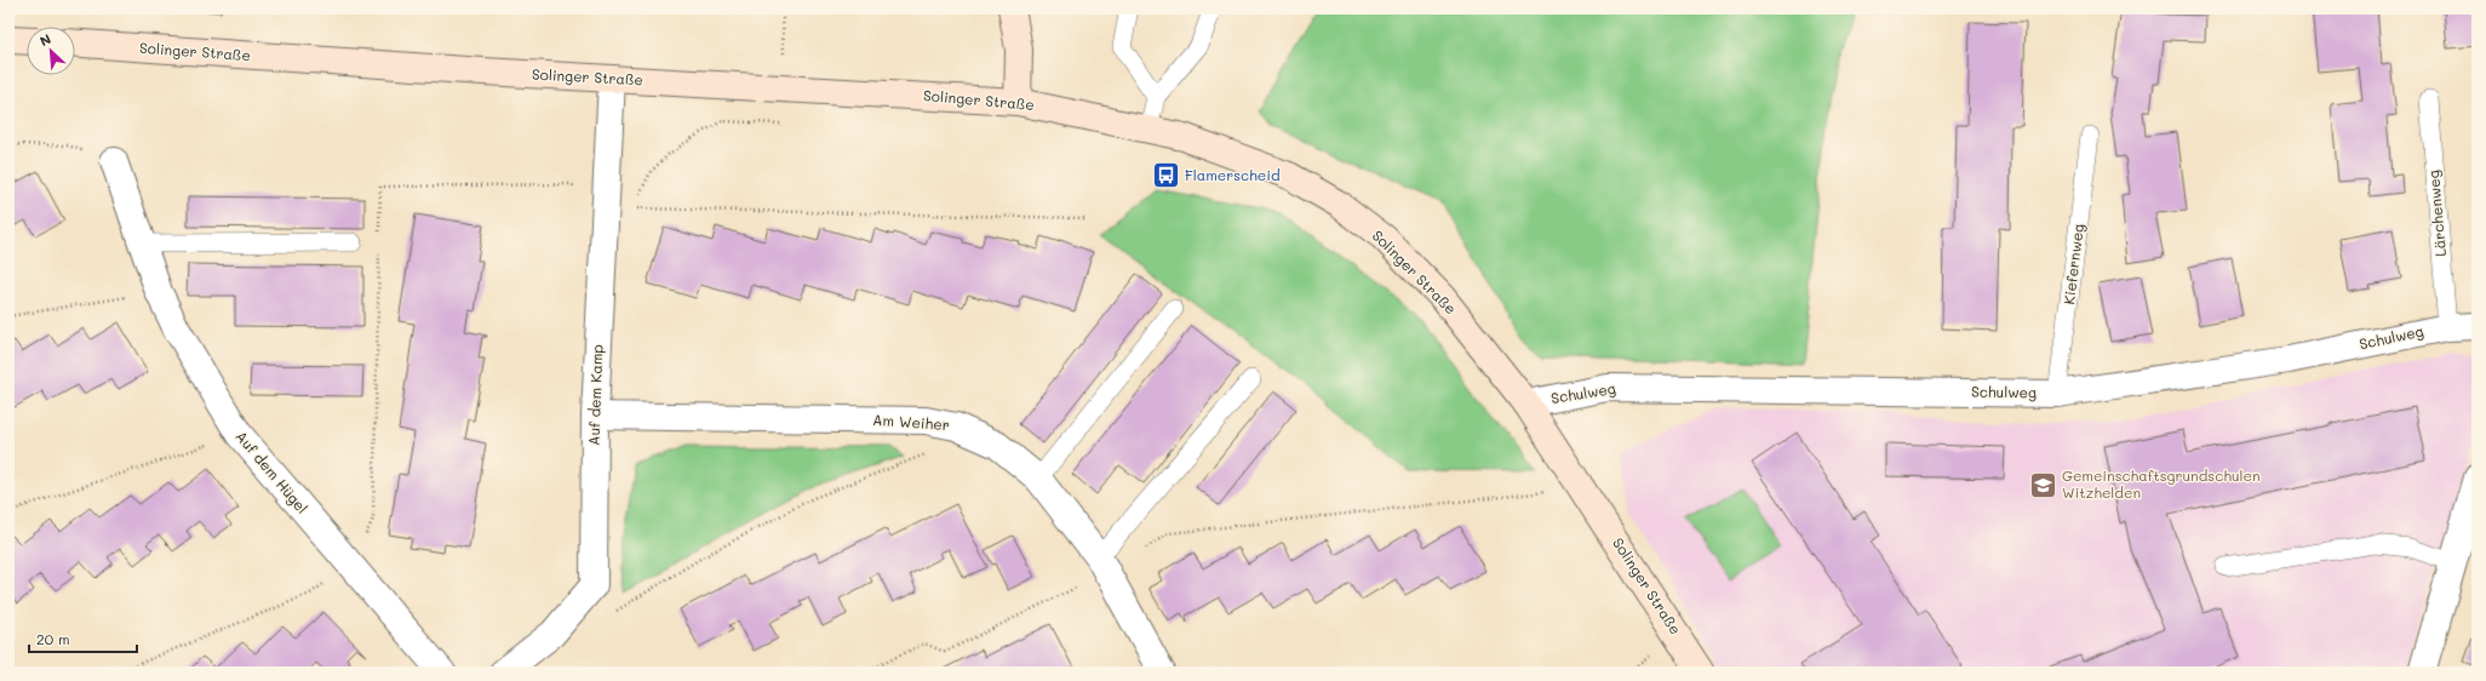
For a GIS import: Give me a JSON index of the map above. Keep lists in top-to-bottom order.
{
  "streets": {
    "main road": ["Solinger Straße"],
    "street": [
      "Schulweg",
      "Auf dem Kamp",
      "Am Weiher",
      "Auf dem Hügel"
    ],
    "lane": ["Lärchenweg", "Kiefernweg"]
  },
  "crossings": [
    ["Solinger Straße", "Schulweg"],
    ["Solinger Straße", "Auf dem Kamp"],
    ["Lärchenweg", "Schulweg"],
    ["Kiefernweg", "Schulweg"],
    ["Auf dem Kamp", "Am Weiher"]
  ],
  "places": {
    "bus stop": ["Flamerscheid"],
    "school or university": ["Gemeinschaftsgrundschulen Witzhelden"]
  },
  "scale_bar": "20 m",
  "north": "top left"
}
